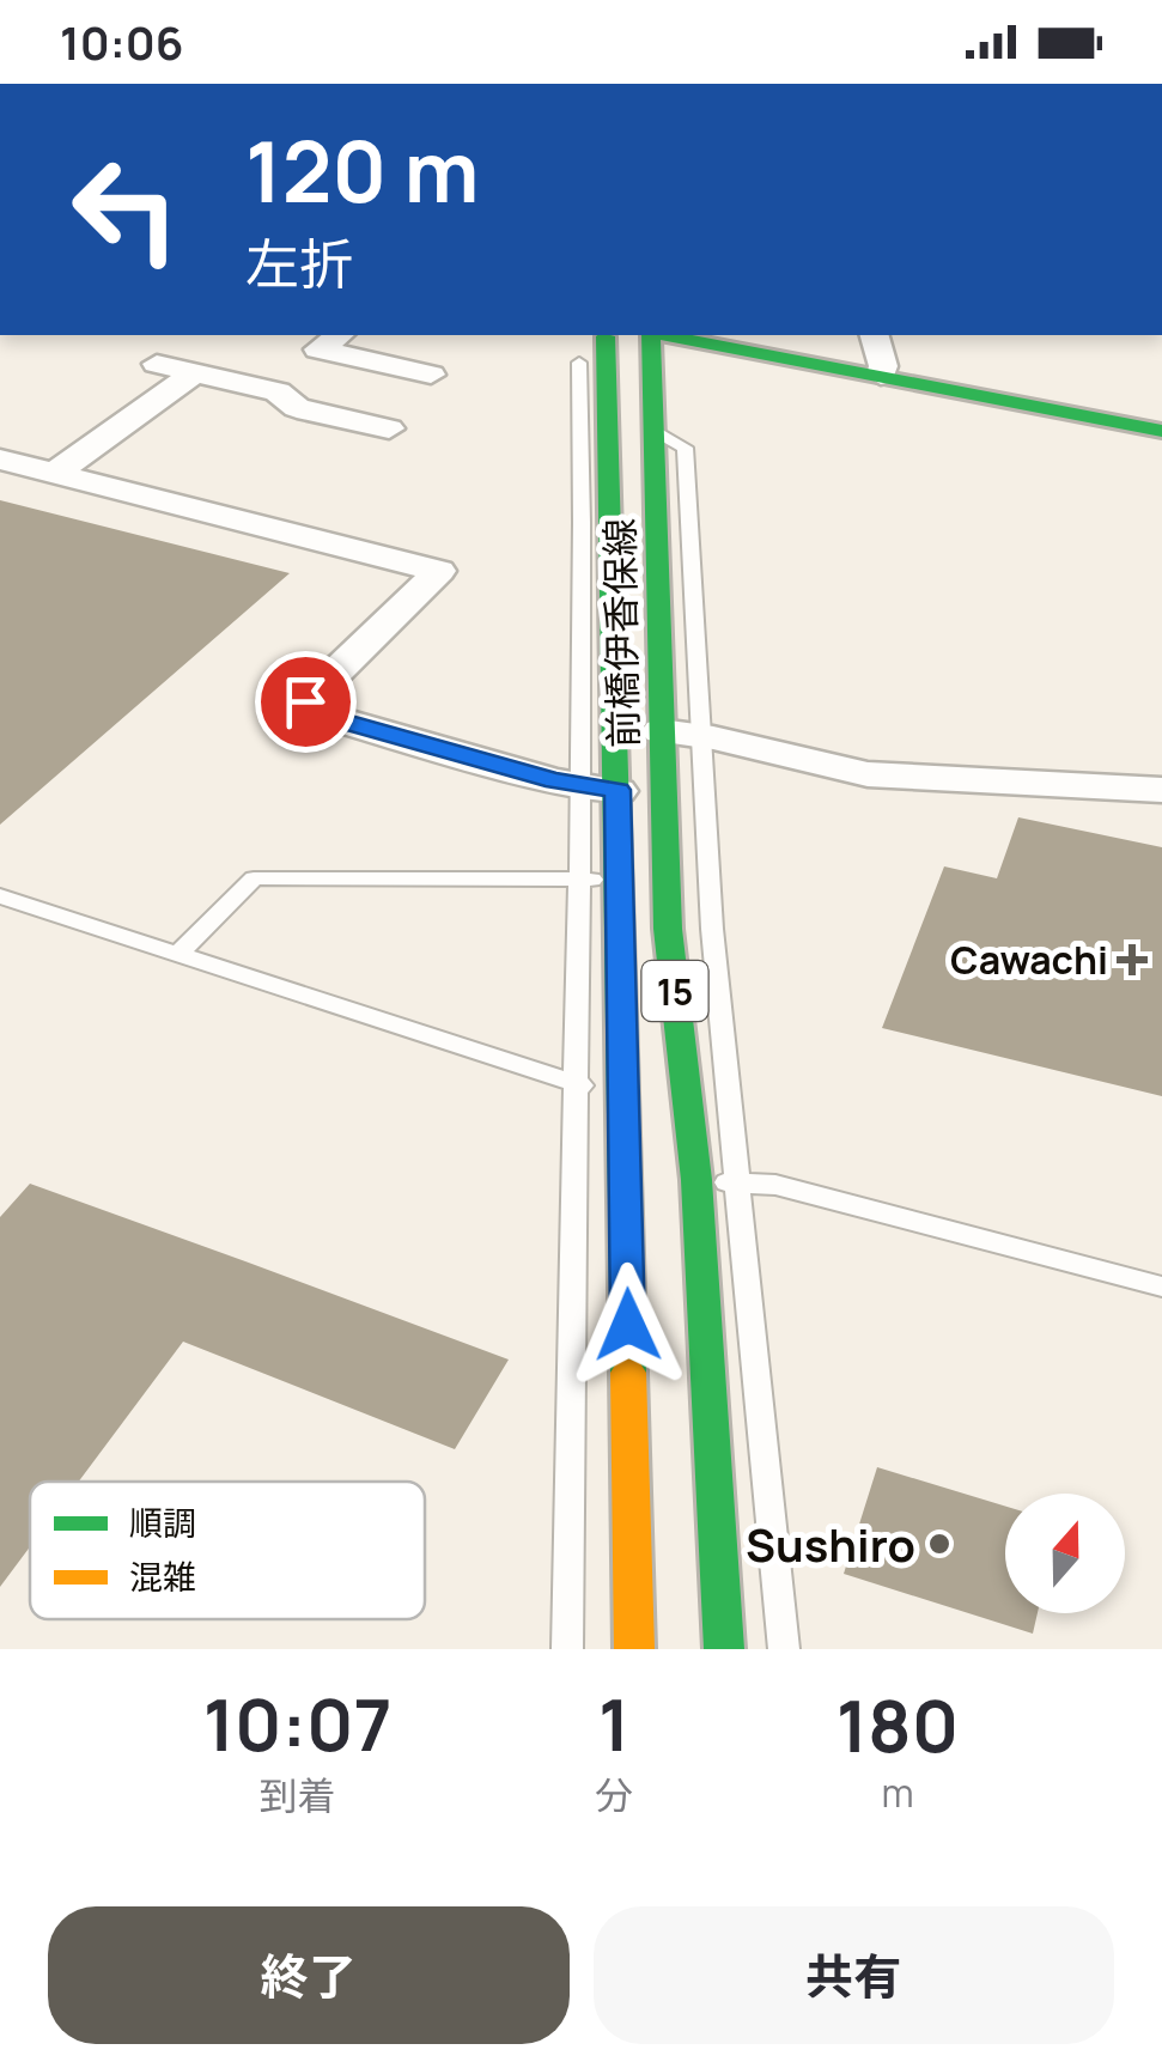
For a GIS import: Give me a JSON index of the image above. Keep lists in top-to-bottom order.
{
  "streets": {
    "main road": ["前橋伊香保線", "15"]
  },
  "places": {
    "health": ["Cawachi"],
    "other": ["Sushiro"]
  },
  "legend": ["順調", "混雑"],
  "north": "top",
  "page": {
    "status": "10:06",
    "turn": ["120 m", "左折"],
    "eta": [
      "10:07",
      "到着",
      "1",
      "分",
      "180",
      "m"
    ],
    "buttons": ["終了", "共有"]
  }
}
